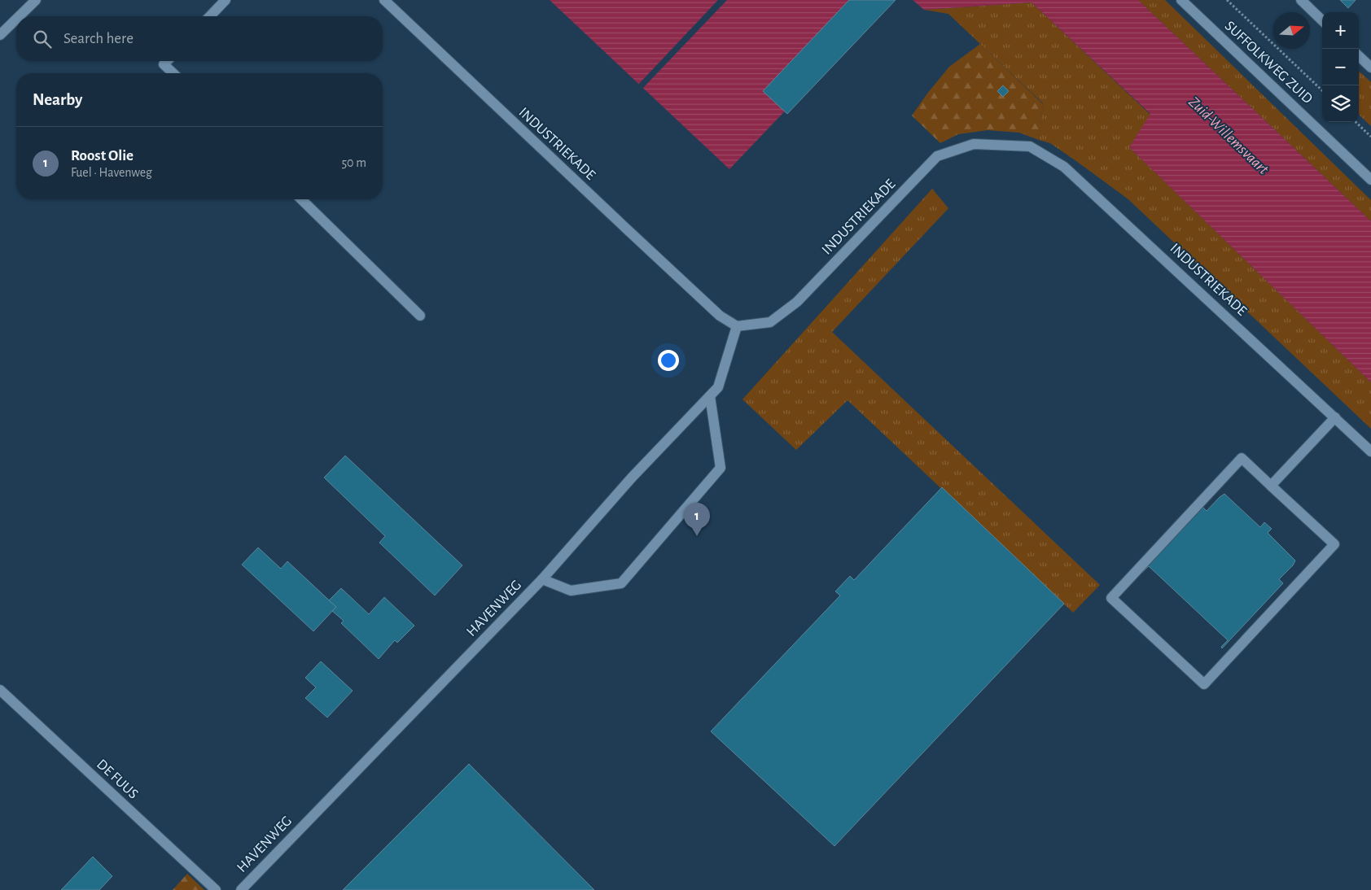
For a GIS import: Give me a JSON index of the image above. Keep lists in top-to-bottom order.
{
  "streets": {
    "street": [
      "SUFFOLKWEG ZUID",
      "INDUSTRIEKADE",
      "HAVENWEG",
      "DE FUUS"
    ]
  },
  "crossings": [
    ["INDUSTRIEKADE", "HAVENWEG"]
  ],
  "water": ["Zuid-Willemsvaart"],
  "north": "right",
  "page": {
    "map_buttons": ["+", "−"],
    "search": "Search here",
    "heading": "Nearby",
    "list": [
      {
        "mark": "1",
        "name": "Roost Olie",
        "note": "Fuel · Havenweg",
        "value": "50 m"
      }
    ],
    "pins": "1"
  }
}
